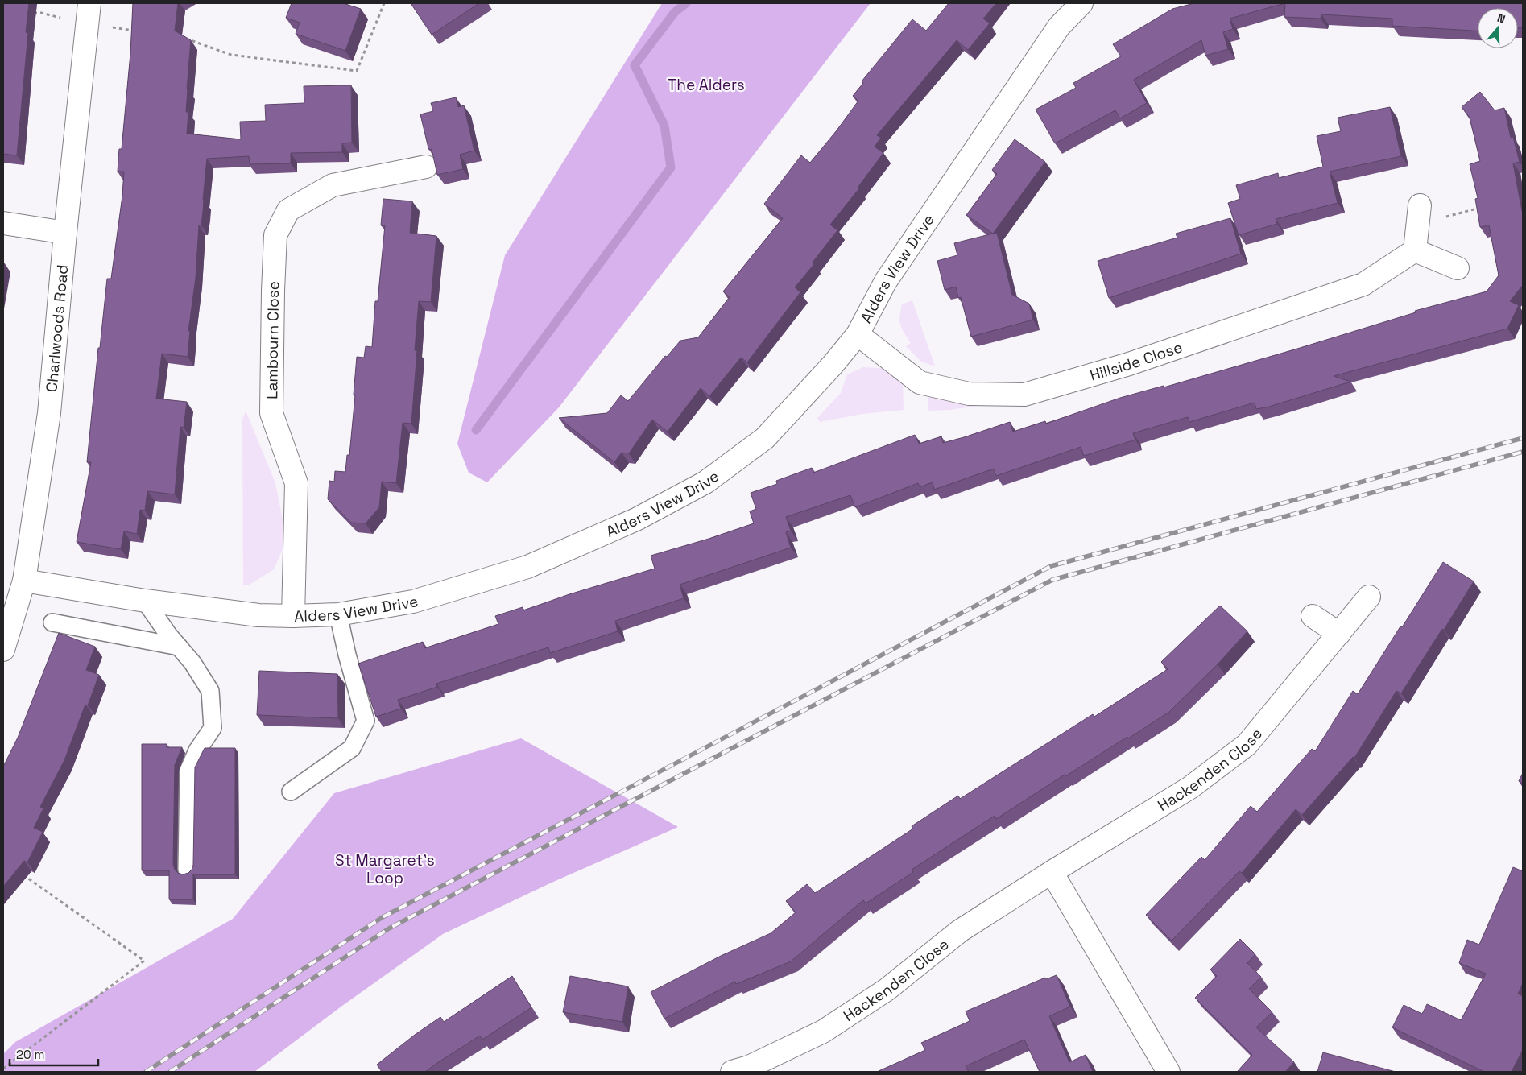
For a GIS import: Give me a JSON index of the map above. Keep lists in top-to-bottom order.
{
  "streets": {
    "street": [
      "Alders View Drive",
      "Charlwoods Road",
      "Lambourn Close",
      "Hillside Close",
      "Hackenden Close"
    ]
  },
  "crossings": [
    ["Alders View Drive", "Charlwoods Road"],
    ["Alders View Drive", "Lambourn Close"],
    ["Alders View Drive", "Hillside Close"]
  ],
  "parks": ["The Alders", "St Margaret's Loop"],
  "scale_bar": "20 m",
  "north": "top"
}
